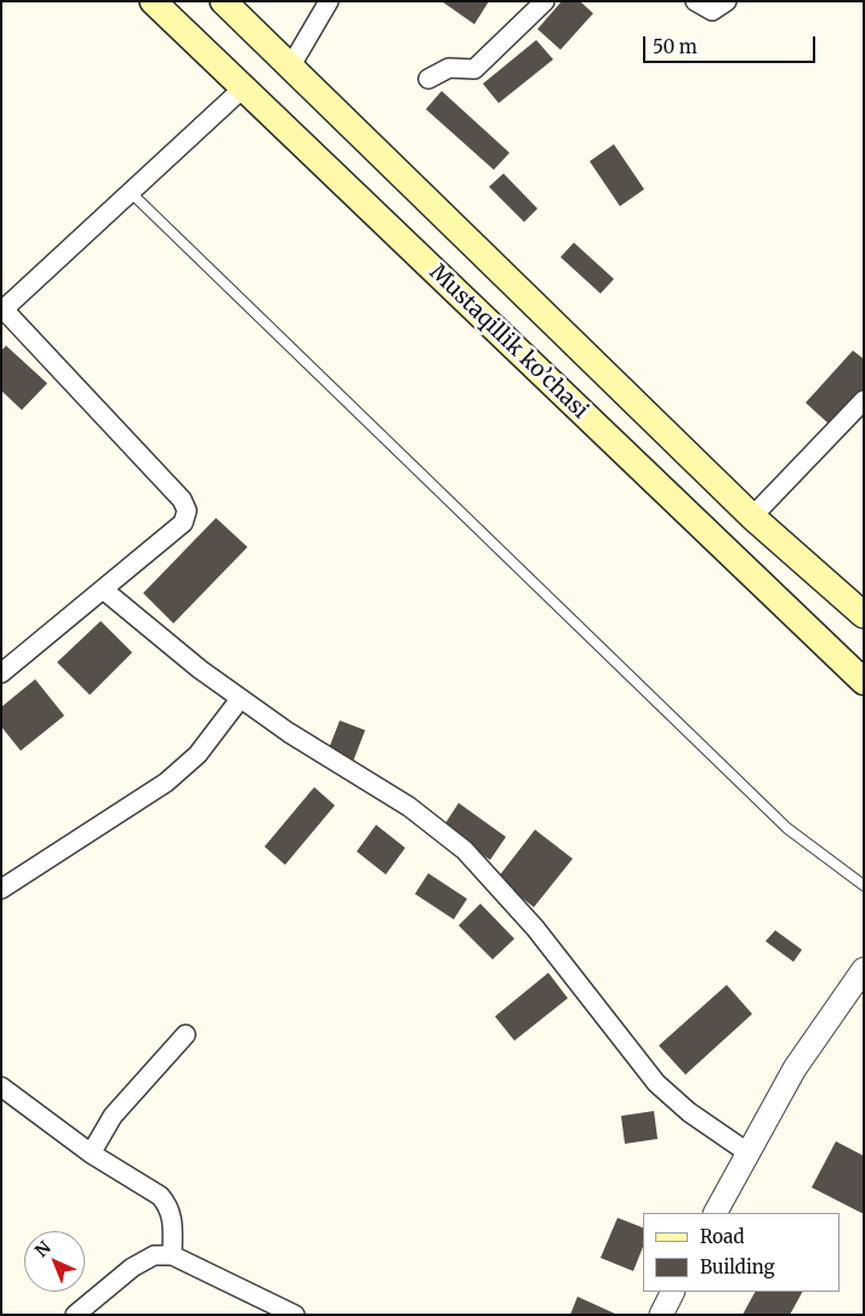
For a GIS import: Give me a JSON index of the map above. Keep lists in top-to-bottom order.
{
  "streets": {
    "main road": ["Mustaqillik ko’chasi"]
  },
  "legend": ["Road", "Building"],
  "scale_bar": "50 m",
  "north": "top left"
}
